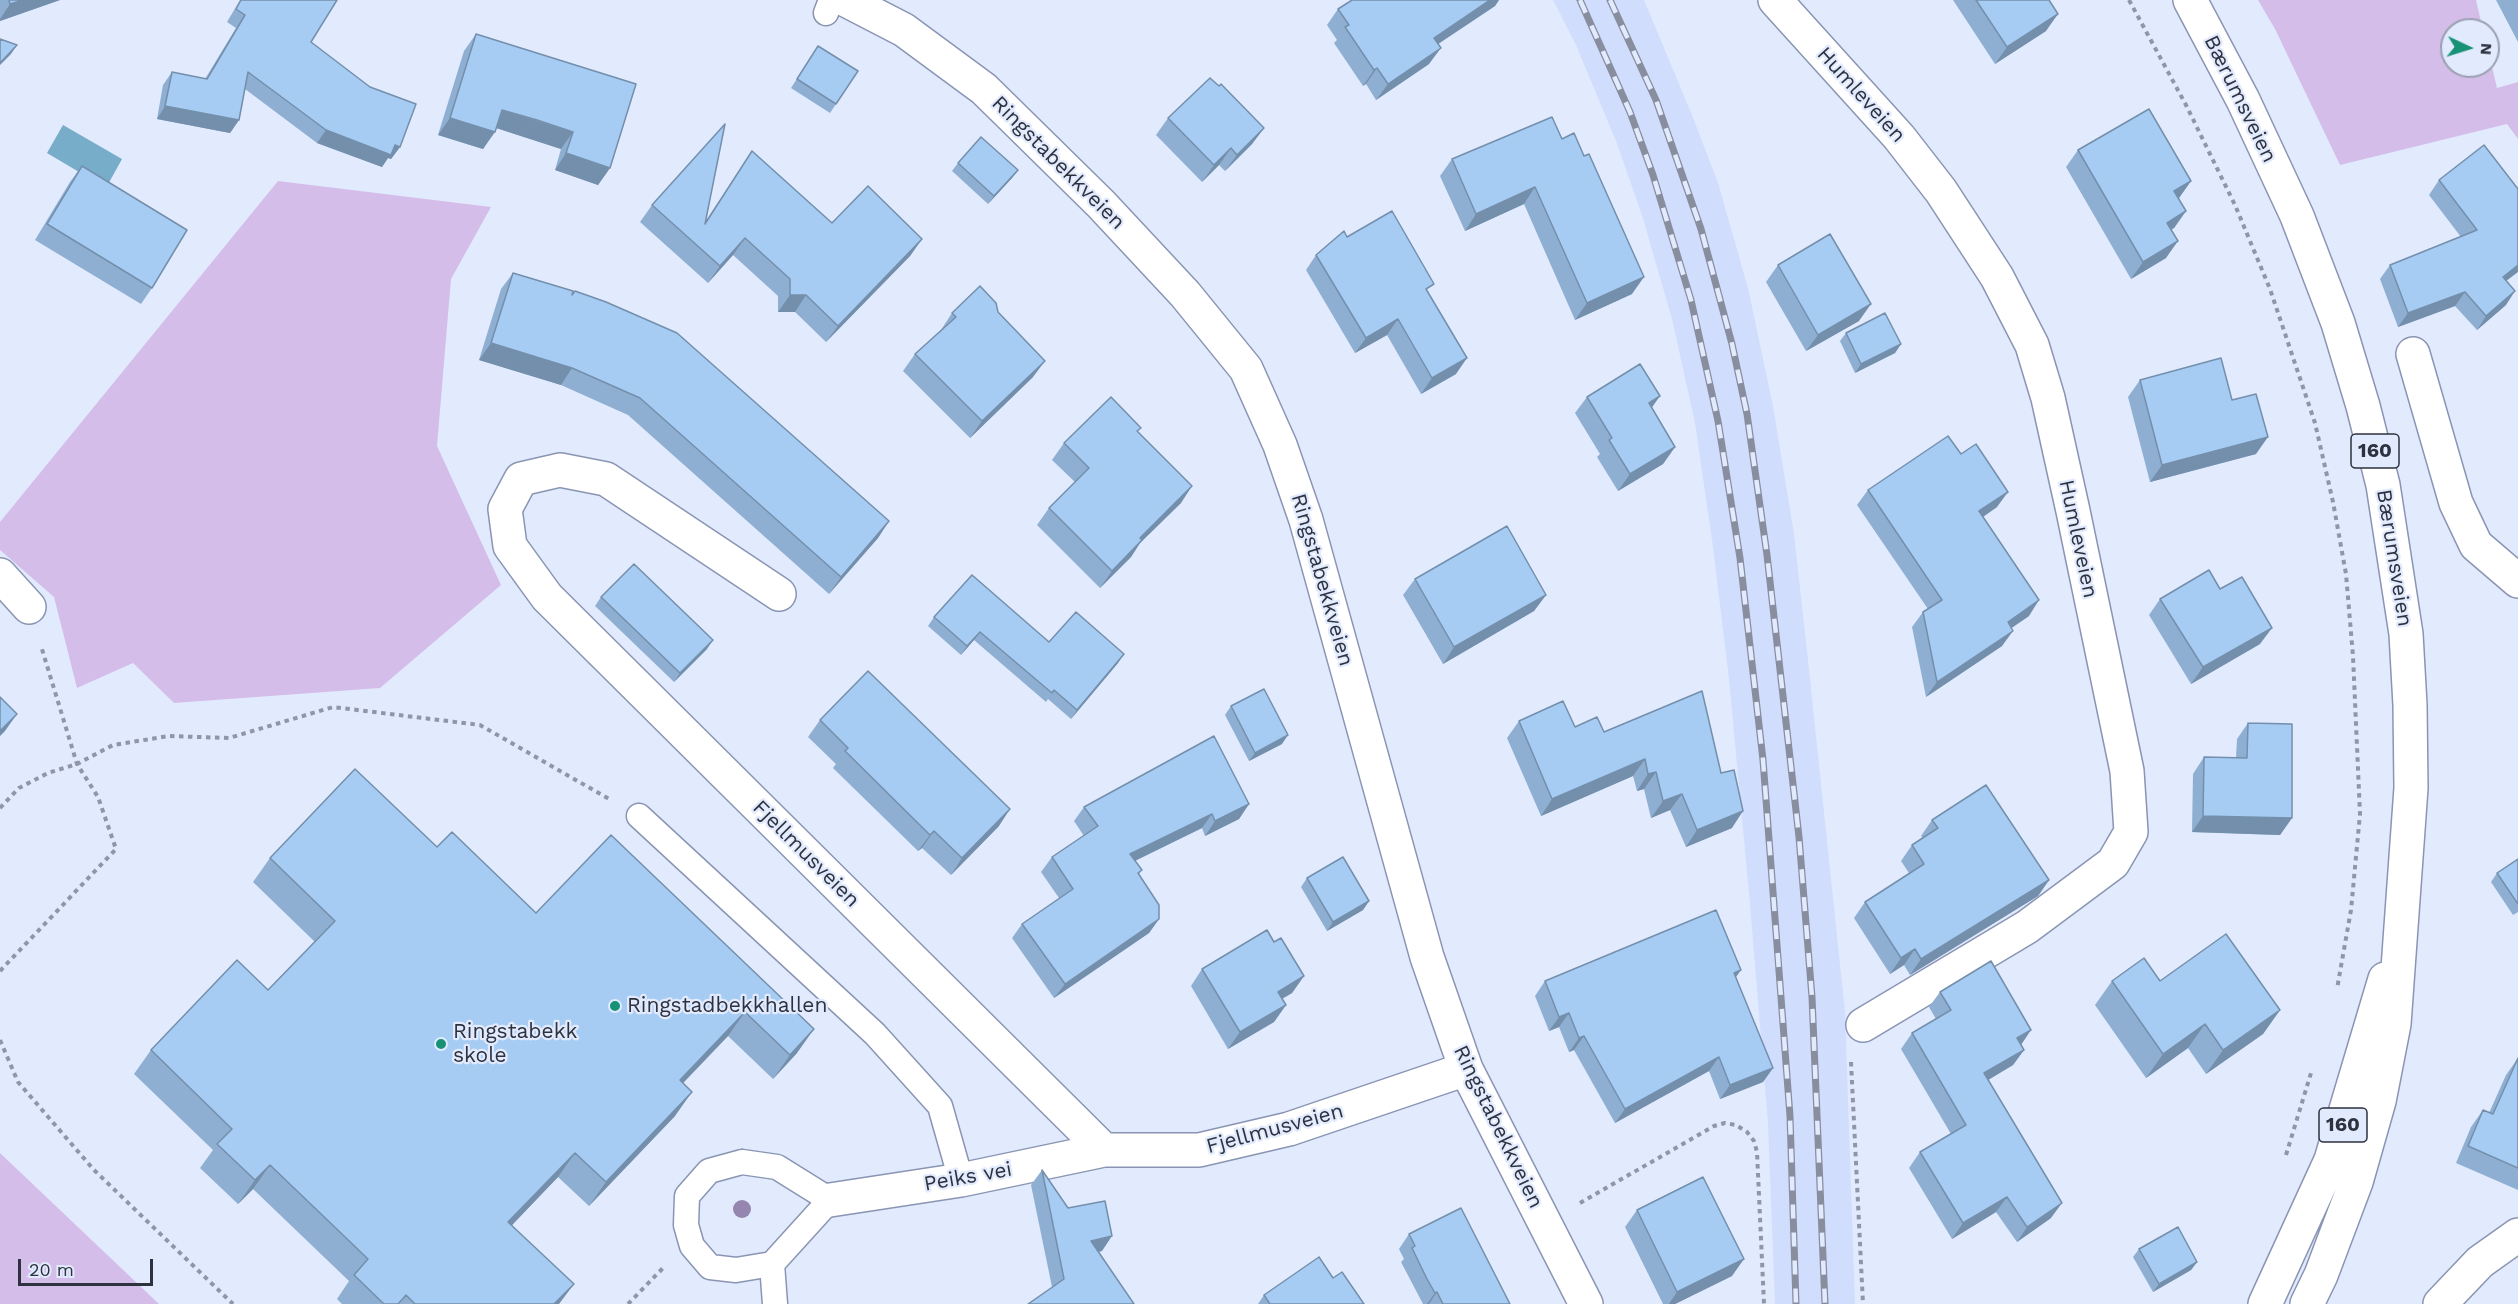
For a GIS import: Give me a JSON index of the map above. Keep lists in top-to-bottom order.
{
  "streets": {
    "street": [
      "Humleveien",
      "Bærumsveien",
      "Ringstabekkveien",
      "160",
      "Fjellmusveien",
      "Peiks vei"
    ]
  },
  "crossings": [
    ["Ringstabekkveien", "Fjellmusveien"],
    ["Fjellmusveien", "Peiks vei"]
  ],
  "places": ["Ringstadbekkhallen", "Ringstabekk skole"],
  "scale_bar": "20 m",
  "north": "right"
}
